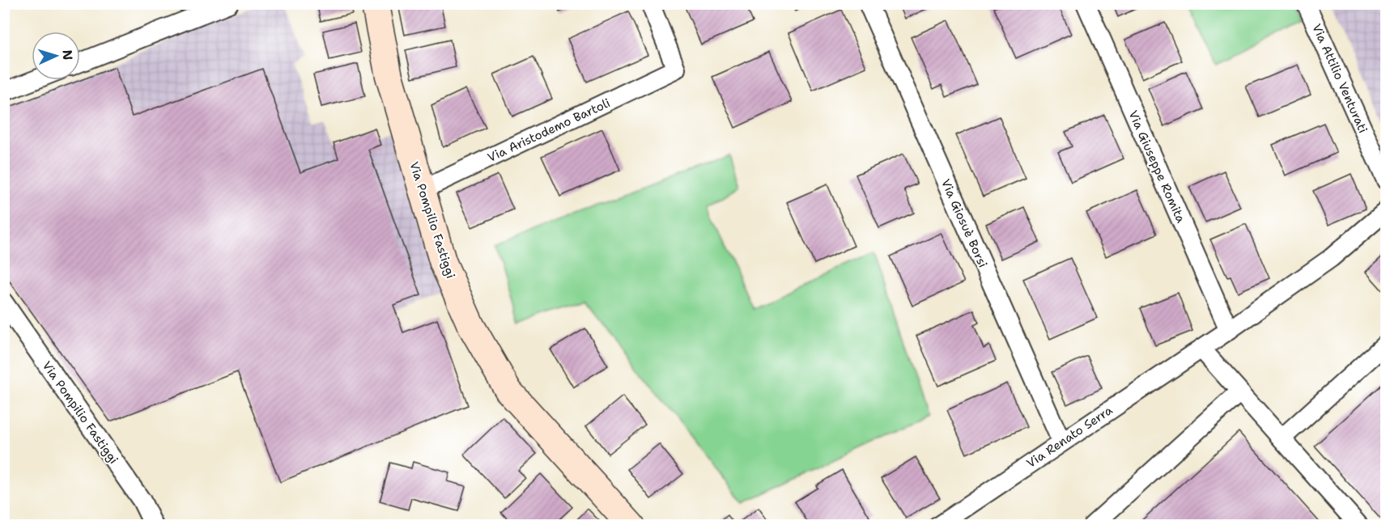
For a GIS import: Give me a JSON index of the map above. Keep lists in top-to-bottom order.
{
  "streets": {
    "street": [
      "Via Attilio Venturati",
      "Via Aristodemo Bartoli",
      "Via Giuseppe Romita",
      "Via Pompilio Fastiggi",
      "Via Giosuè Borsi",
      "Via Renato Serra"
    ]
  },
  "crossings": [
    ["Via Aristodemo Bartoli", "Via Pompilio Fastiggi"],
    ["Via Giuseppe Romita", "Via Renato Serra"],
    ["Via Giosuè Borsi", "Via Renato Serra"]
  ],
  "north": "right"
}
